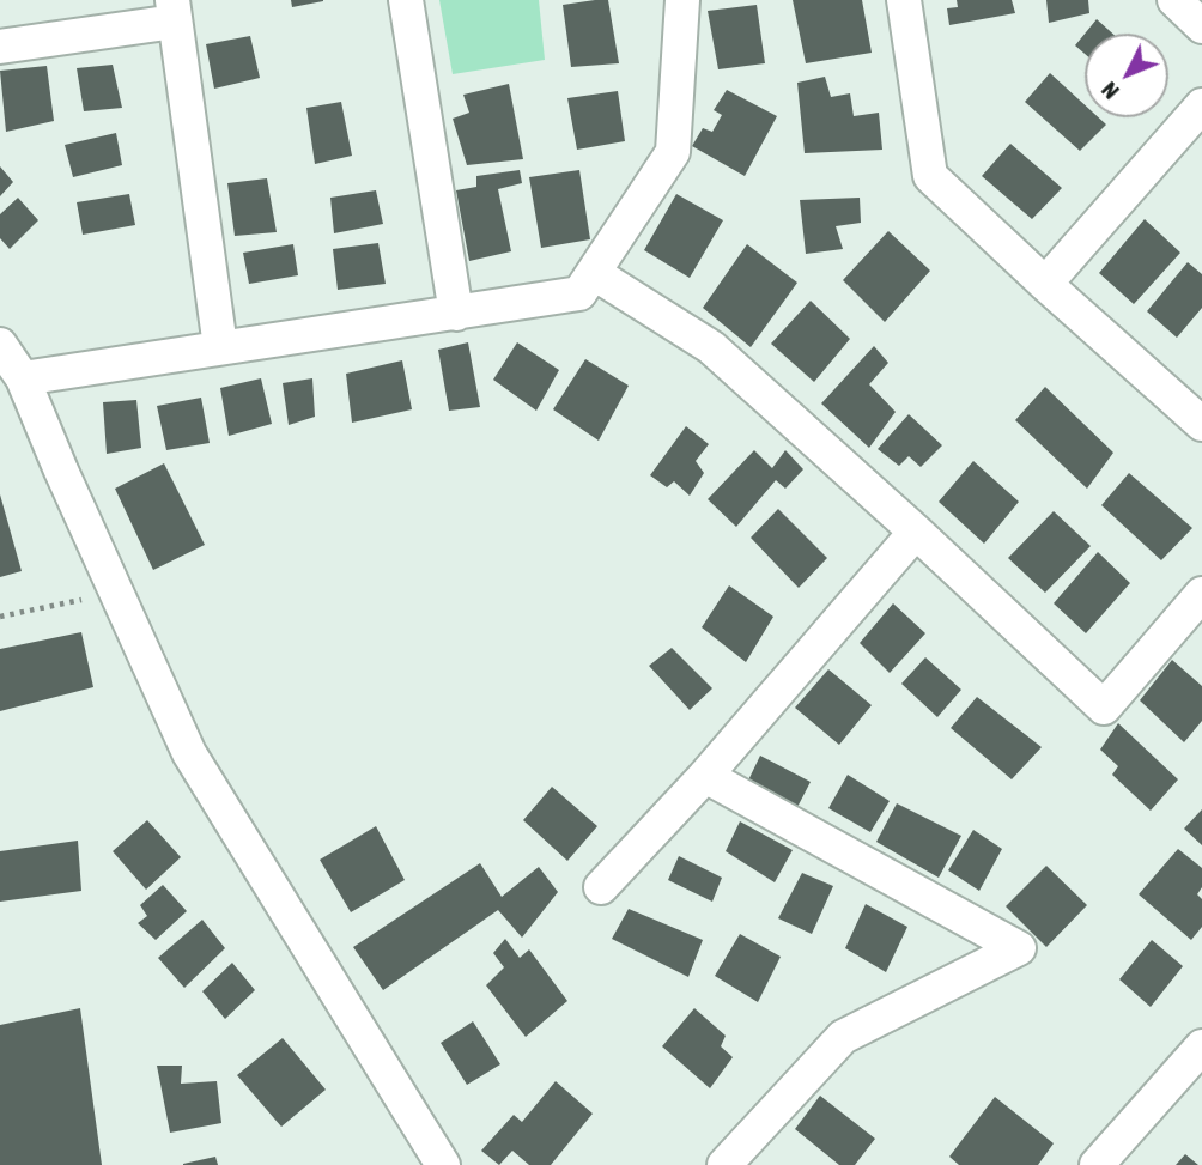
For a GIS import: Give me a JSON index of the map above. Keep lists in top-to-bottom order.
{
  "north": "bottom left"
}
